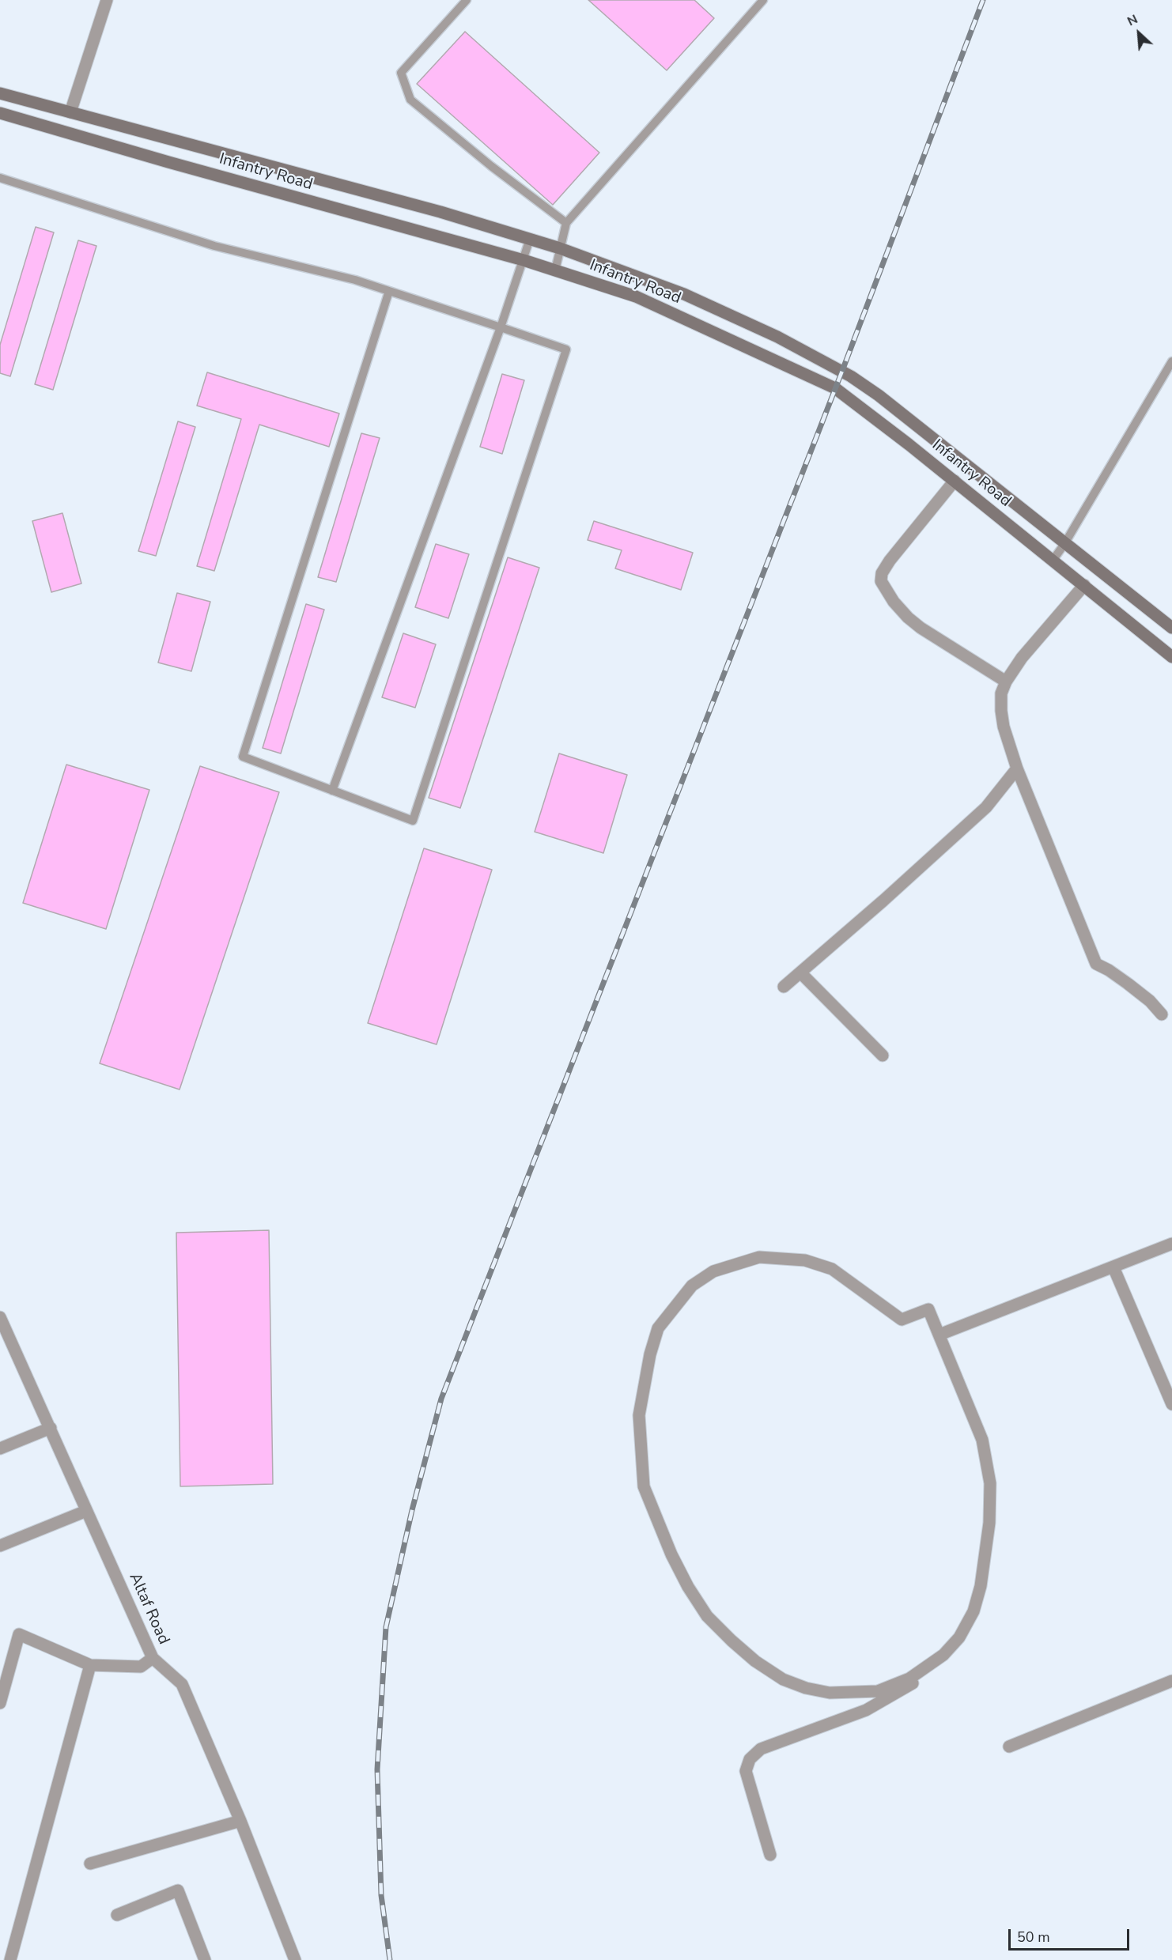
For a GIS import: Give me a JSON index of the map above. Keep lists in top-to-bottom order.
{
  "streets": {
    "main road": ["Infantry Road"],
    "street": ["Altaf Road"]
  },
  "scale_bar": "50 m",
  "north": "top left"
}
